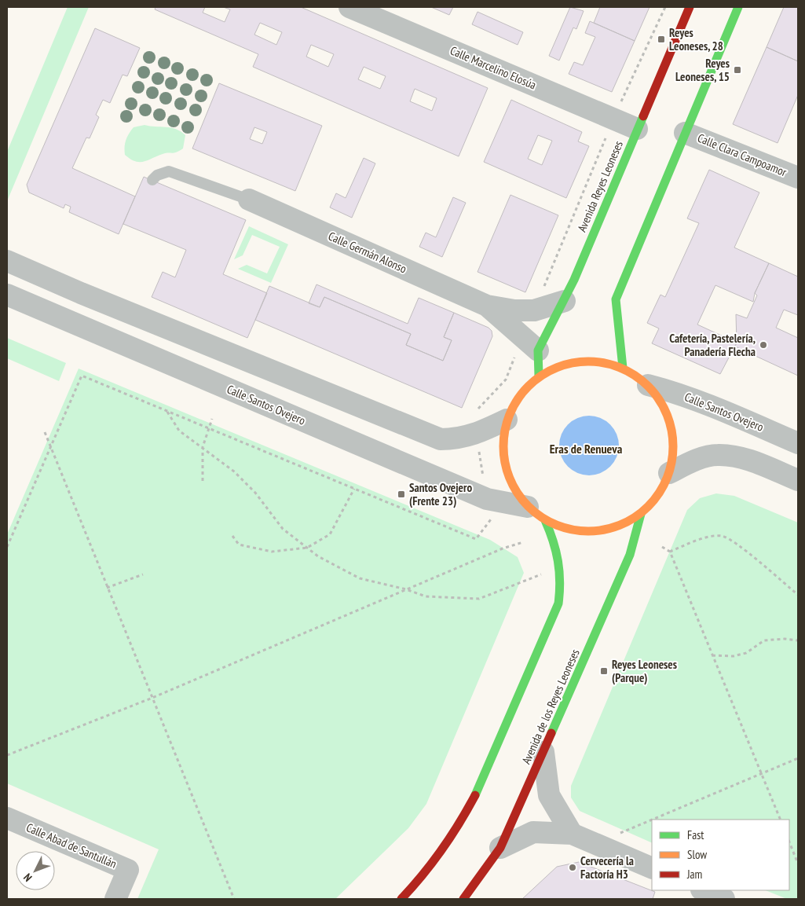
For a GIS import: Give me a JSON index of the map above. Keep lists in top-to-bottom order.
{
  "streets": {
    "main road": ["Avenida Reyes Leoneses", "Avenida de los Reyes Leoneses"],
    "street": [
      "Calle Marcelino Elosúa",
      "Calle Clara Campoamor",
      "Calle Germán Alonso",
      "Calle Santos Ovejero",
      "Calle Abad de Santullán"
    ]
  },
  "crossings": [
    ["Calle Marcelino Elosúa", "Avenida Reyes Leoneses"],
    ["Avenida Reyes Leoneses", "Calle Germán Alonso"]
  ],
  "districts": ["Eras de Renueva"],
  "places": {
    "transit": [
      "Reyes Leoneses, 28",
      "Reyes Leoneses, 15",
      "Santos Ovejero (Frente 23)",
      "Reyes Leoneses (Parque)"
    ],
    "other": ["Cafetería, Pastelería, Panadería Flecha", "Cervecería la Factoría H3"]
  },
  "legend": ["Fast", "Slow", "Jam"],
  "north": "bottom left"
}
